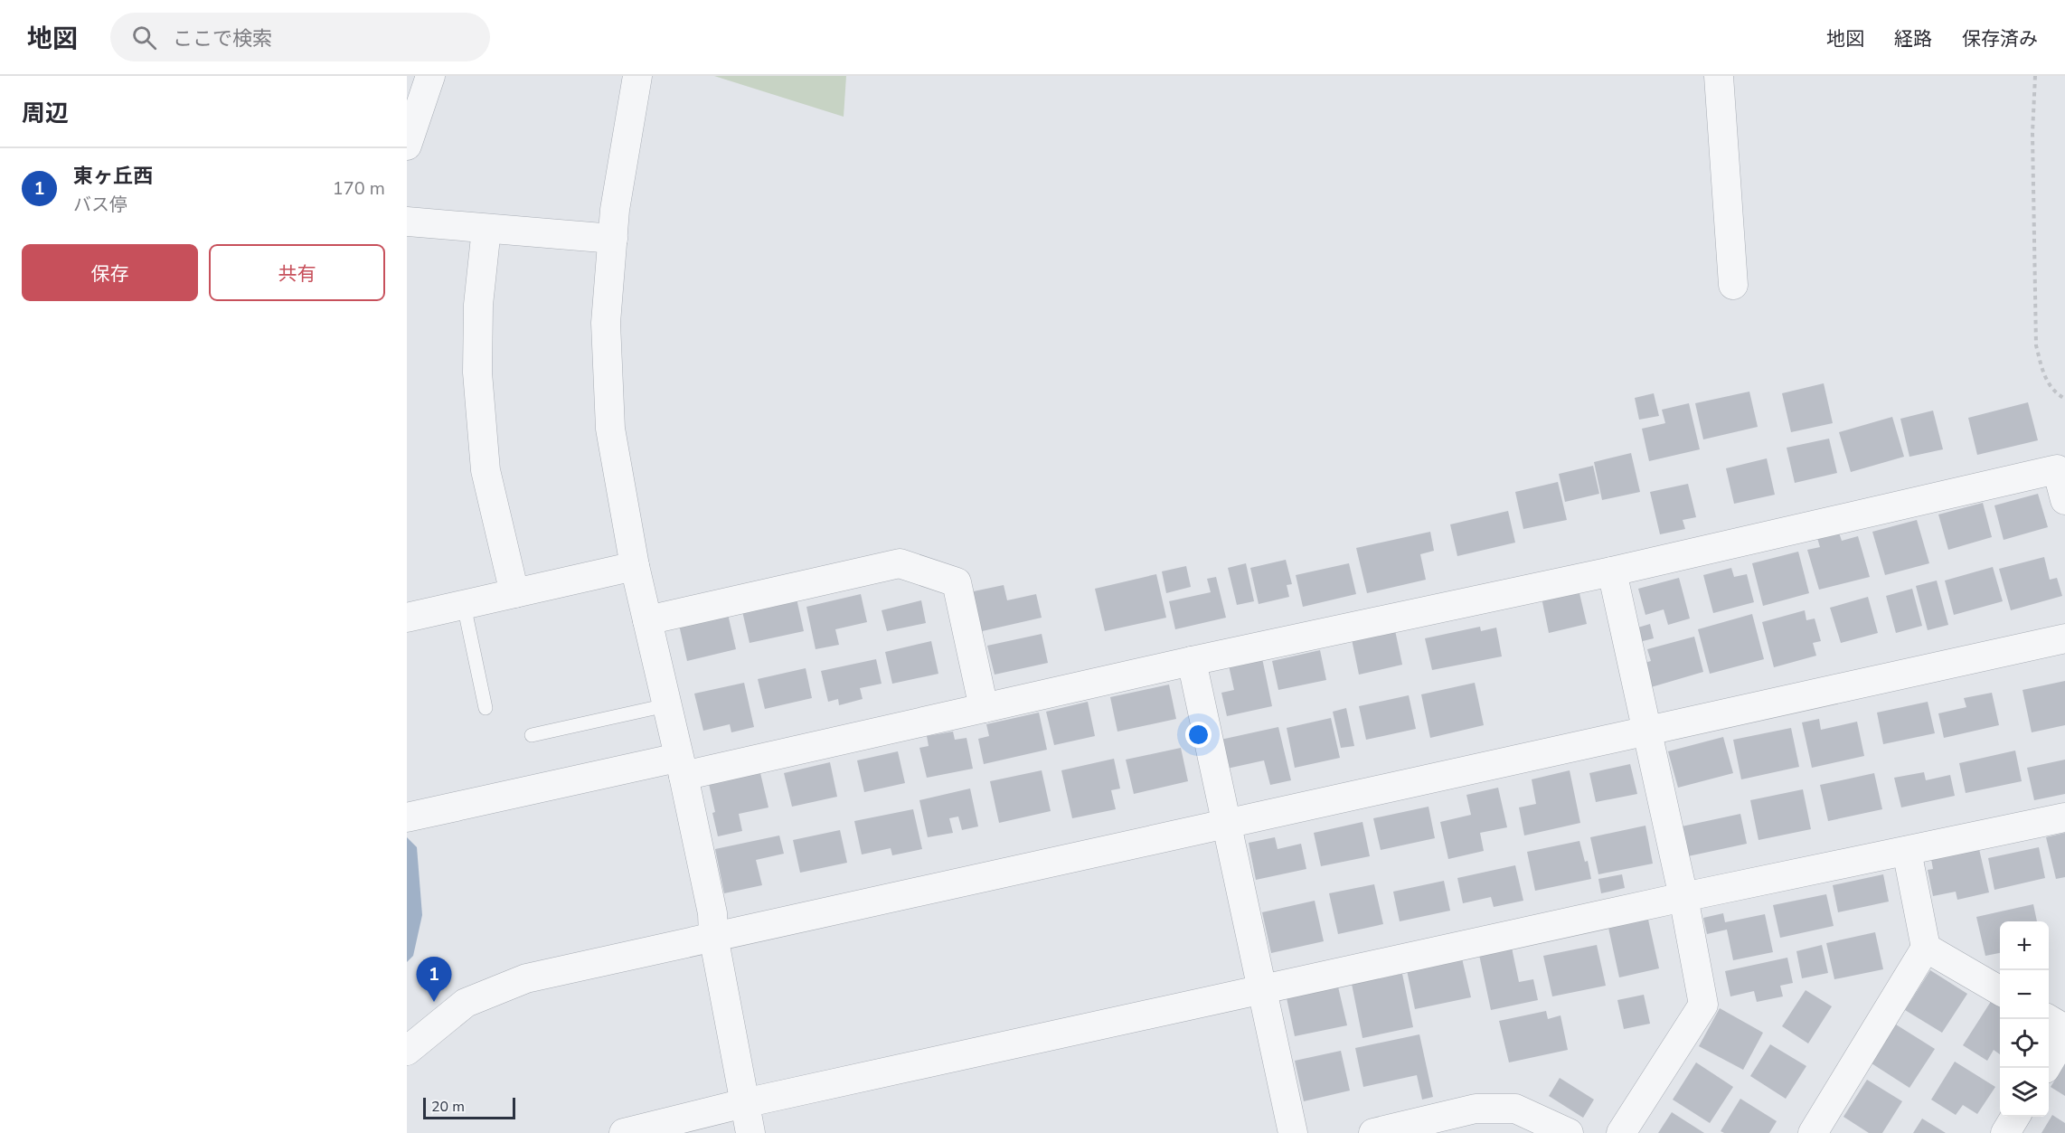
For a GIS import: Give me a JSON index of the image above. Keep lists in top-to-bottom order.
{
  "scale_bar": "20 m",
  "page": {
    "header": "地図",
    "search": "ここで検索",
    "nav": ["地図", "経路", "保存済み"],
    "heading": "周辺",
    "list": [
      {
        "mark": "1",
        "name": "東ヶ丘西",
        "note": "バス停",
        "value": "170 m"
      }
    ],
    "buttons": ["保存", "共有"],
    "map_buttons": ["+", "−"],
    "pins": "1",
    "scale": "20 m"
  }
}
